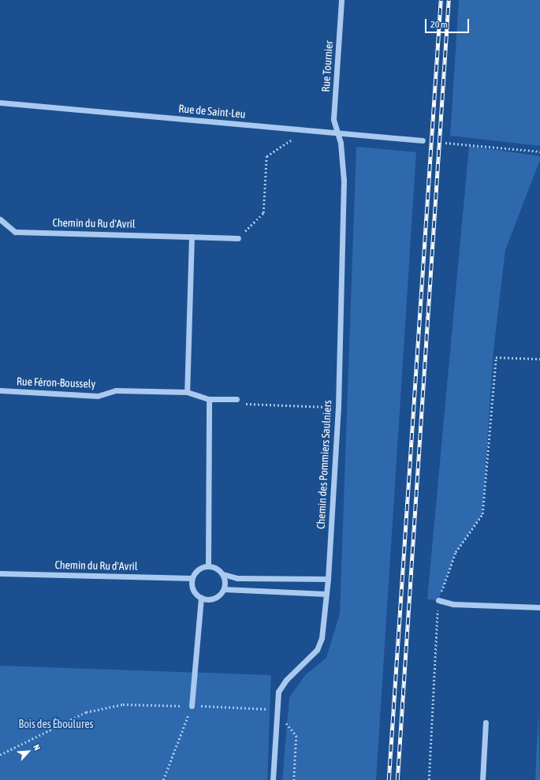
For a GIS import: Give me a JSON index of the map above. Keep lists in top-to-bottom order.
{
  "streets": {
    "street": [
      "Rue Tournier",
      "Rue de Saint-Leu",
      "Chemin du Ru d'Avril",
      "Rue Féron-Boussely",
      "Chemin des Pommiers Saulniers"
    ]
  },
  "crossings": [
    ["Rue Tournier", "Rue de Saint-Leu"],
    ["Rue Tournier", "Chemin des Pommiers Saulniers"],
    ["Rue de Saint-Leu", "Chemin des Pommiers Saulniers"]
  ],
  "parks": ["Bois des Éboulures"],
  "scale_bar": "20 m",
  "north": "top right"
}
